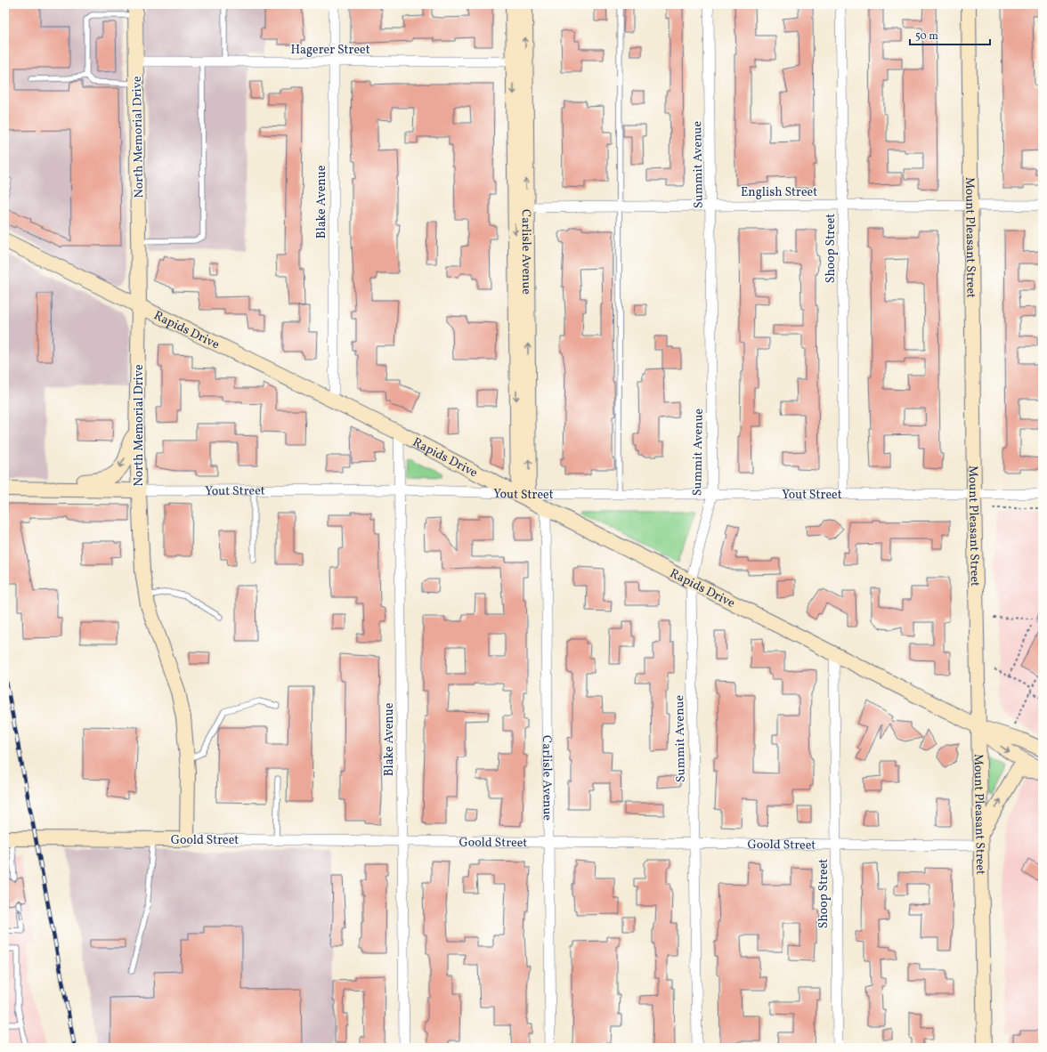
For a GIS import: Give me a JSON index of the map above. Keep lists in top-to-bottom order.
{
  "streets": {
    "street": [
      "Hagerer Street",
      "North Memorial Drive",
      "Summit Avenue",
      "English Street",
      "Blake Avenue",
      "Mount Pleasant Street",
      "Shoop Street",
      "Carlisle Avenue",
      "Rapids Drive",
      "Yout Street",
      "Goold Street"
    ]
  },
  "crossings": [
    ["Hagerer Street", "North Memorial Drive"],
    ["Hagerer Street", "Blake Avenue"],
    ["Hagerer Street", "Carlisle Avenue"],
    ["North Memorial Drive", "Rapids Drive"],
    ["North Memorial Drive", "Yout Street"],
    ["North Memorial Drive", "Goold Street"],
    ["Summit Avenue", "English Street"],
    ["Summit Avenue", "Rapids Drive"],
    ["Summit Avenue", "Yout Street"],
    ["Summit Avenue", "Goold Street"],
    ["English Street", "Mount Pleasant Street"],
    ["English Street", "Shoop Street"],
    ["English Street", "Carlisle Avenue"],
    ["Blake Avenue", "Rapids Drive"],
    ["Blake Avenue", "Yout Street"],
    ["Blake Avenue", "Goold Street"],
    ["Mount Pleasant Street", "Rapids Drive"],
    ["Mount Pleasant Street", "Yout Street"],
    ["Mount Pleasant Street", "Goold Street"],
    ["Shoop Street", "Rapids Drive"],
    ["Shoop Street", "Yout Street"],
    ["Shoop Street", "Goold Street"],
    ["Carlisle Avenue", "Rapids Drive"],
    ["Carlisle Avenue", "Yout Street"],
    ["Carlisle Avenue", "Goold Street"],
    ["Rapids Drive", "Yout Street"]
  ],
  "scale_bar": "50 m"
}
